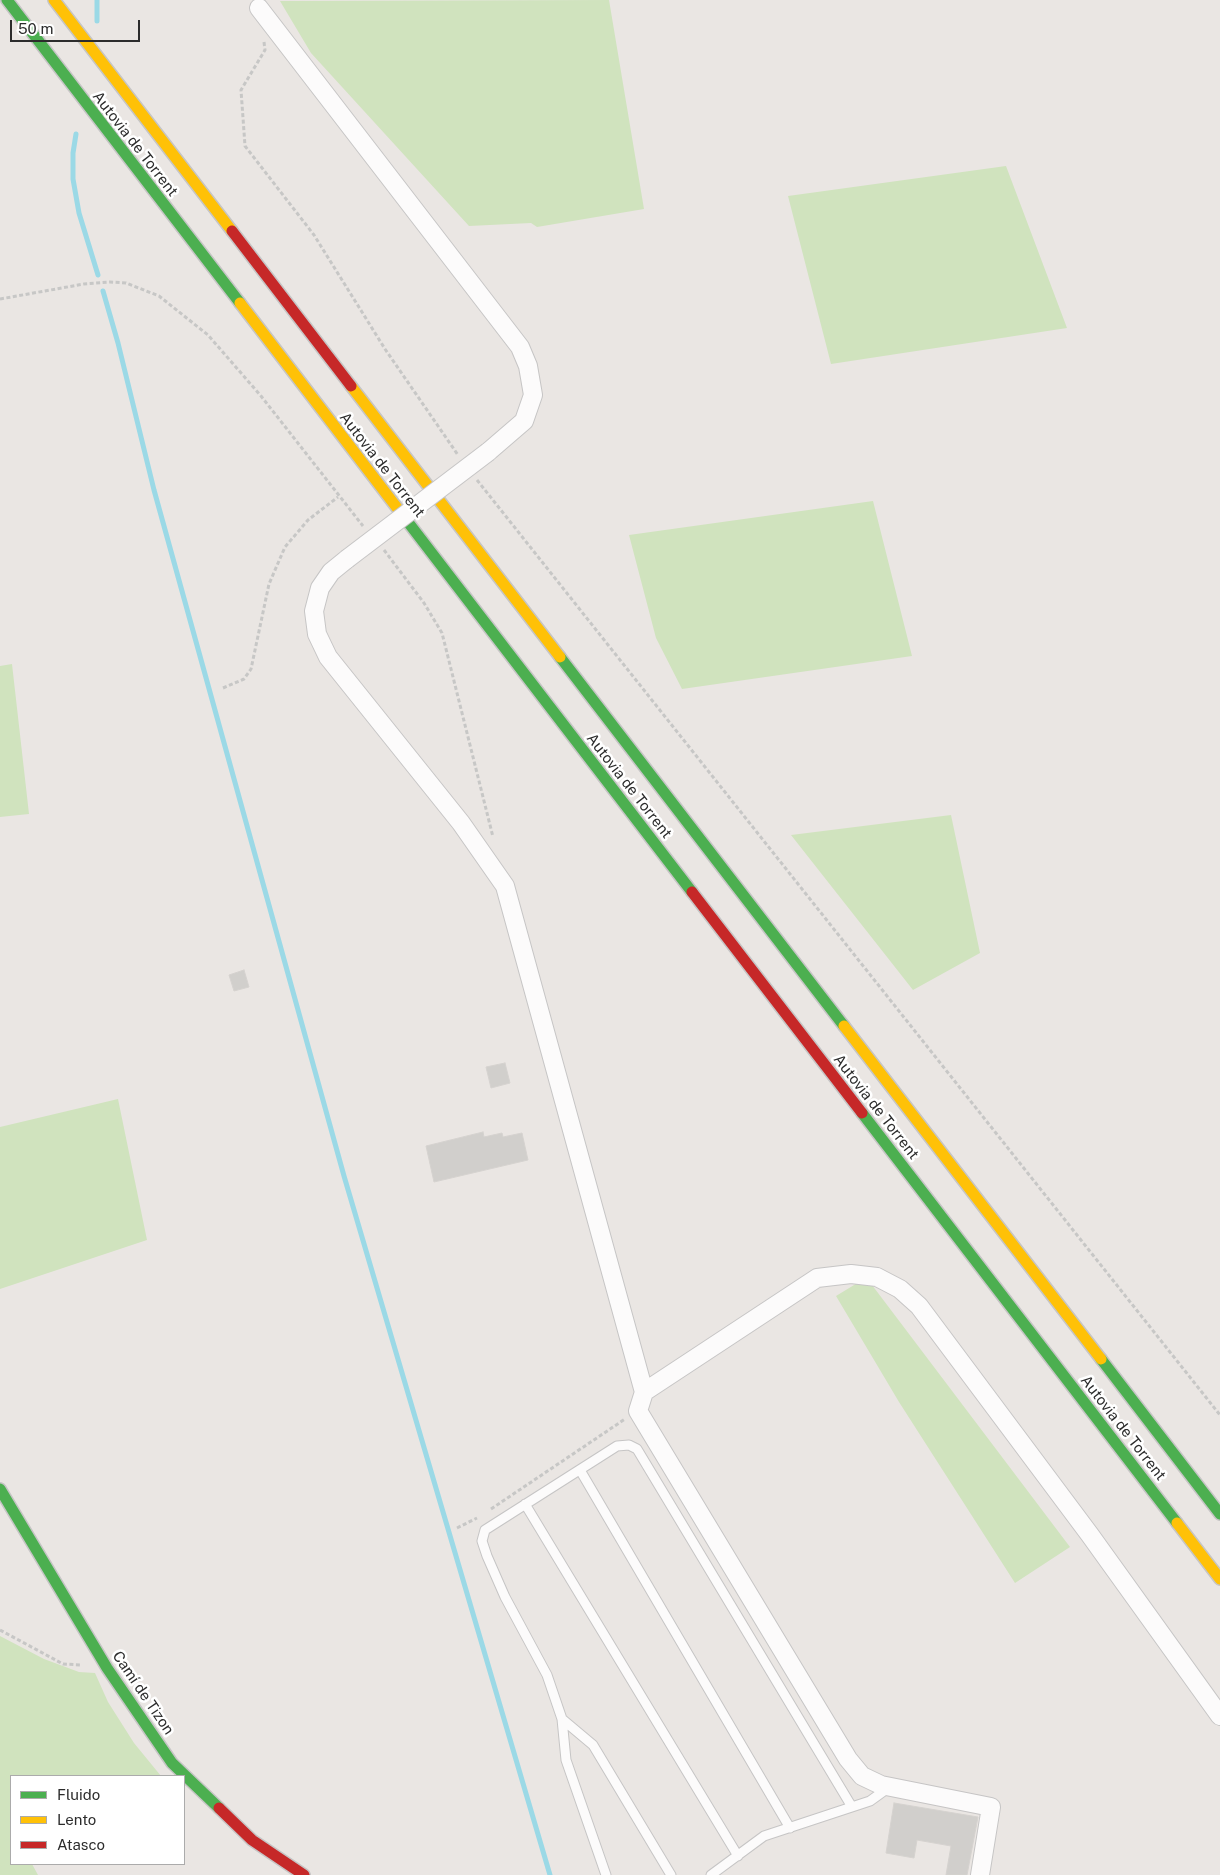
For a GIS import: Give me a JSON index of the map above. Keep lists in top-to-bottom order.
{
  "streets": {
    "main road": ["Autovia de Torrent", "Camí de Tizon"]
  },
  "legend": ["Fluido", "Lento", "Atasco"],
  "scale_bar": "50 m"
}
